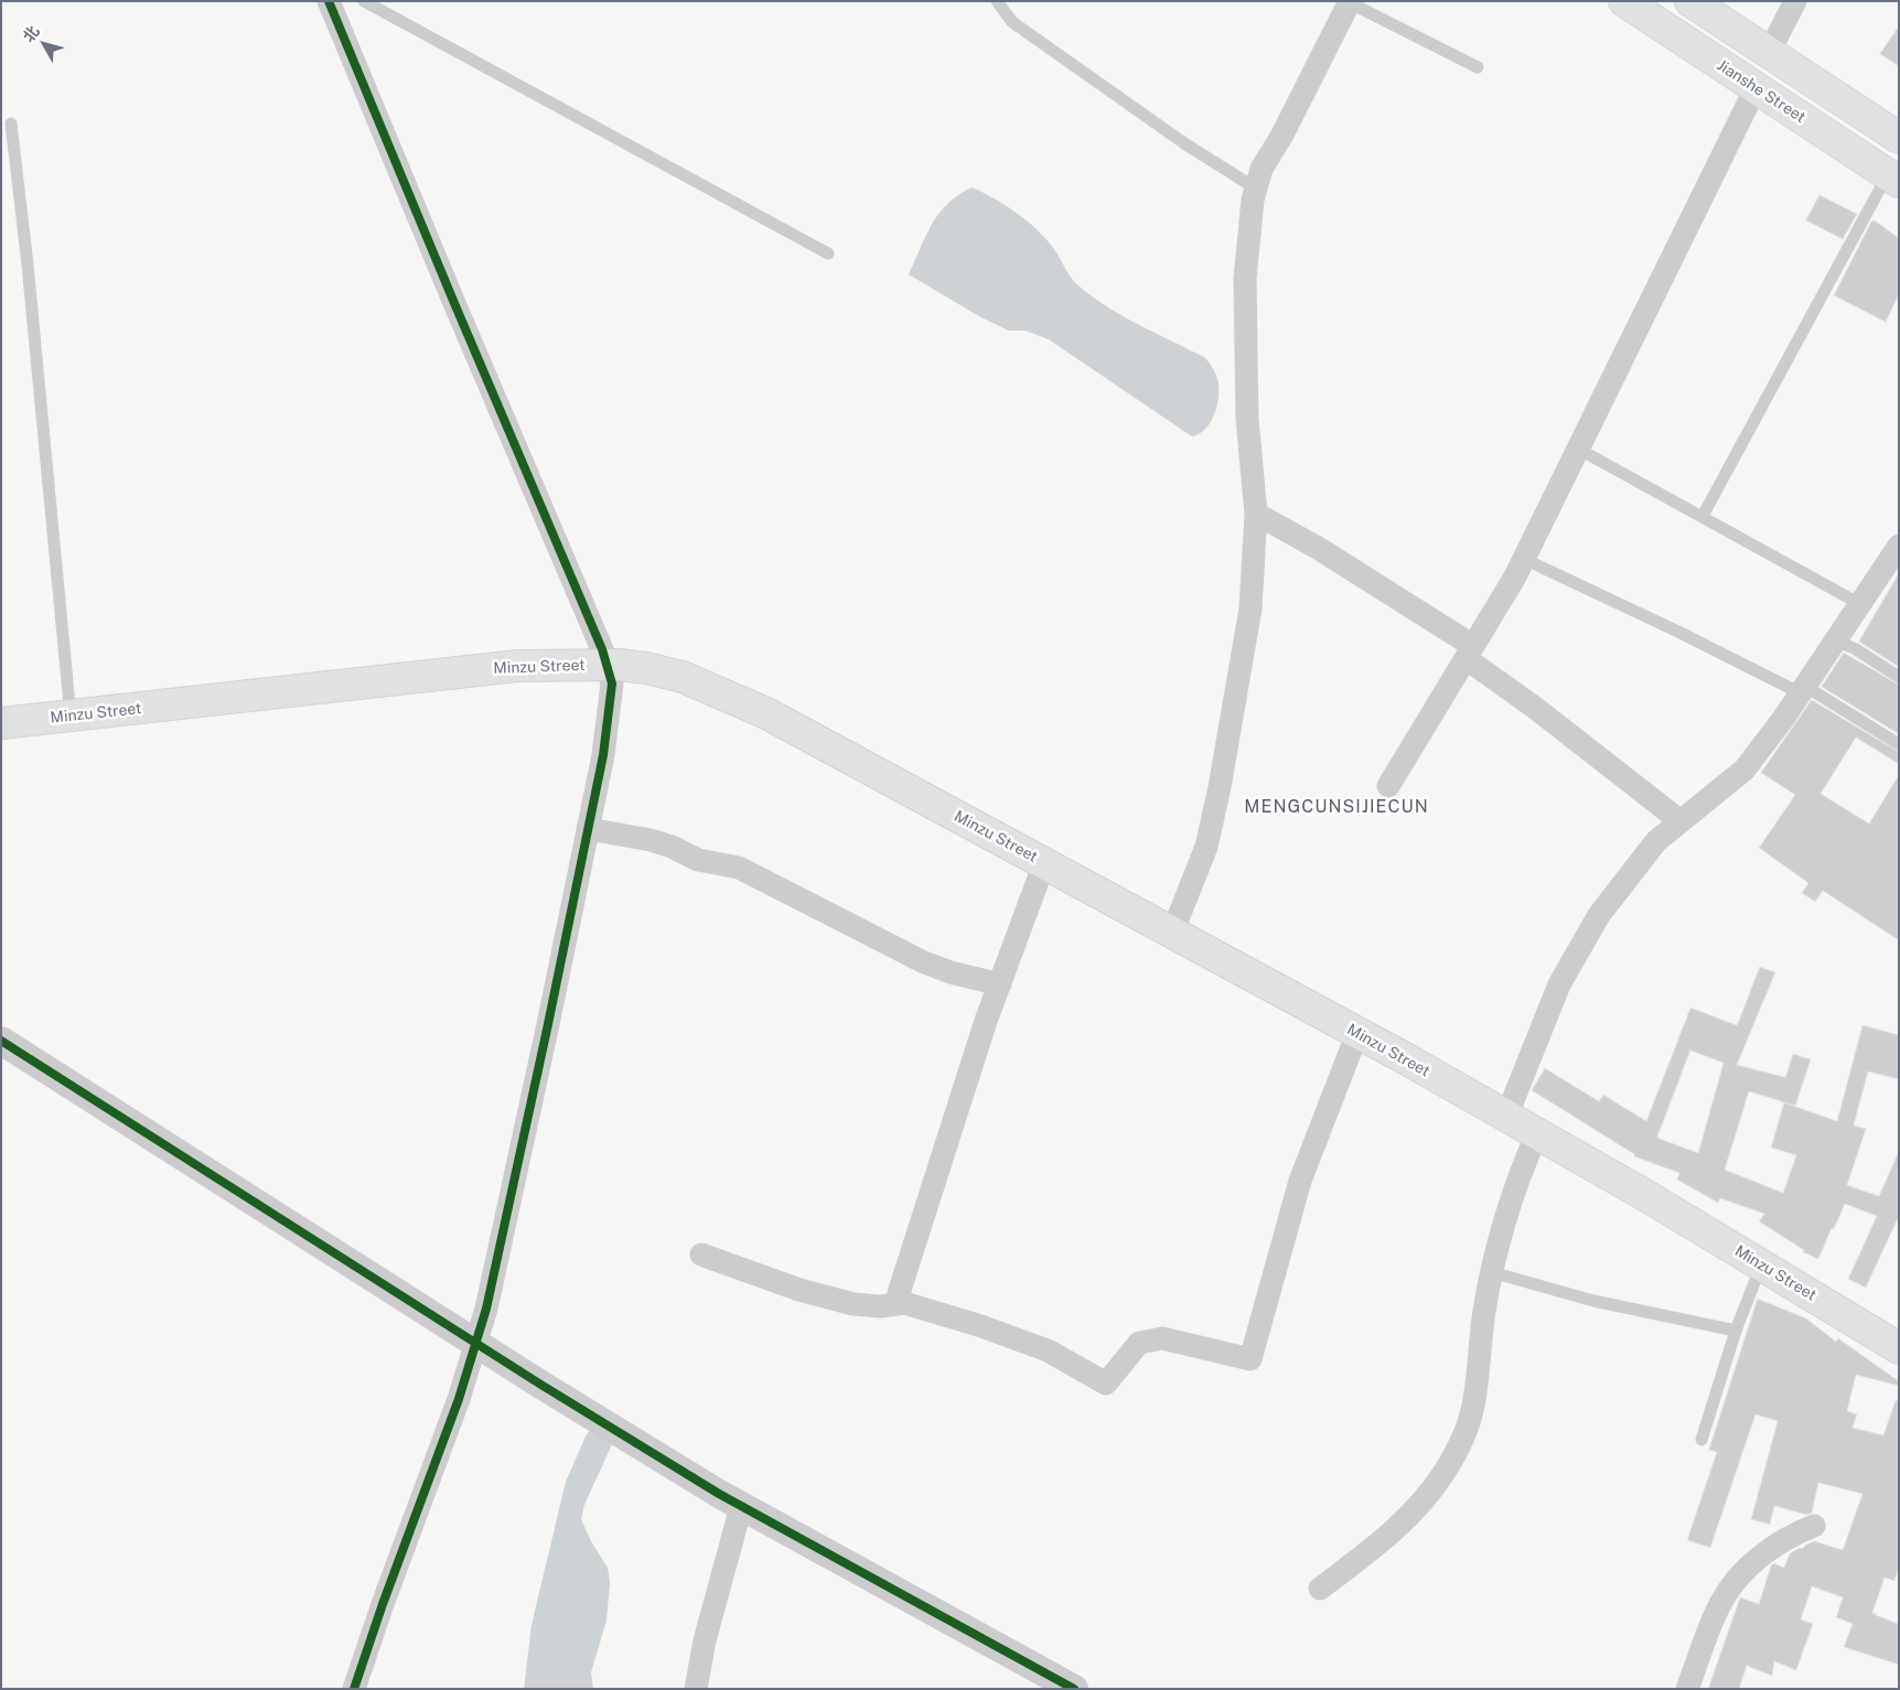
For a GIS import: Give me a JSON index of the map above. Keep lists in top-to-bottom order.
{
  "streets": {
    "main road": ["Jianshe Street", "Minzu Street"]
  },
  "districts": ["MENGCUNSIJIECUN"],
  "north": "top left"
}
